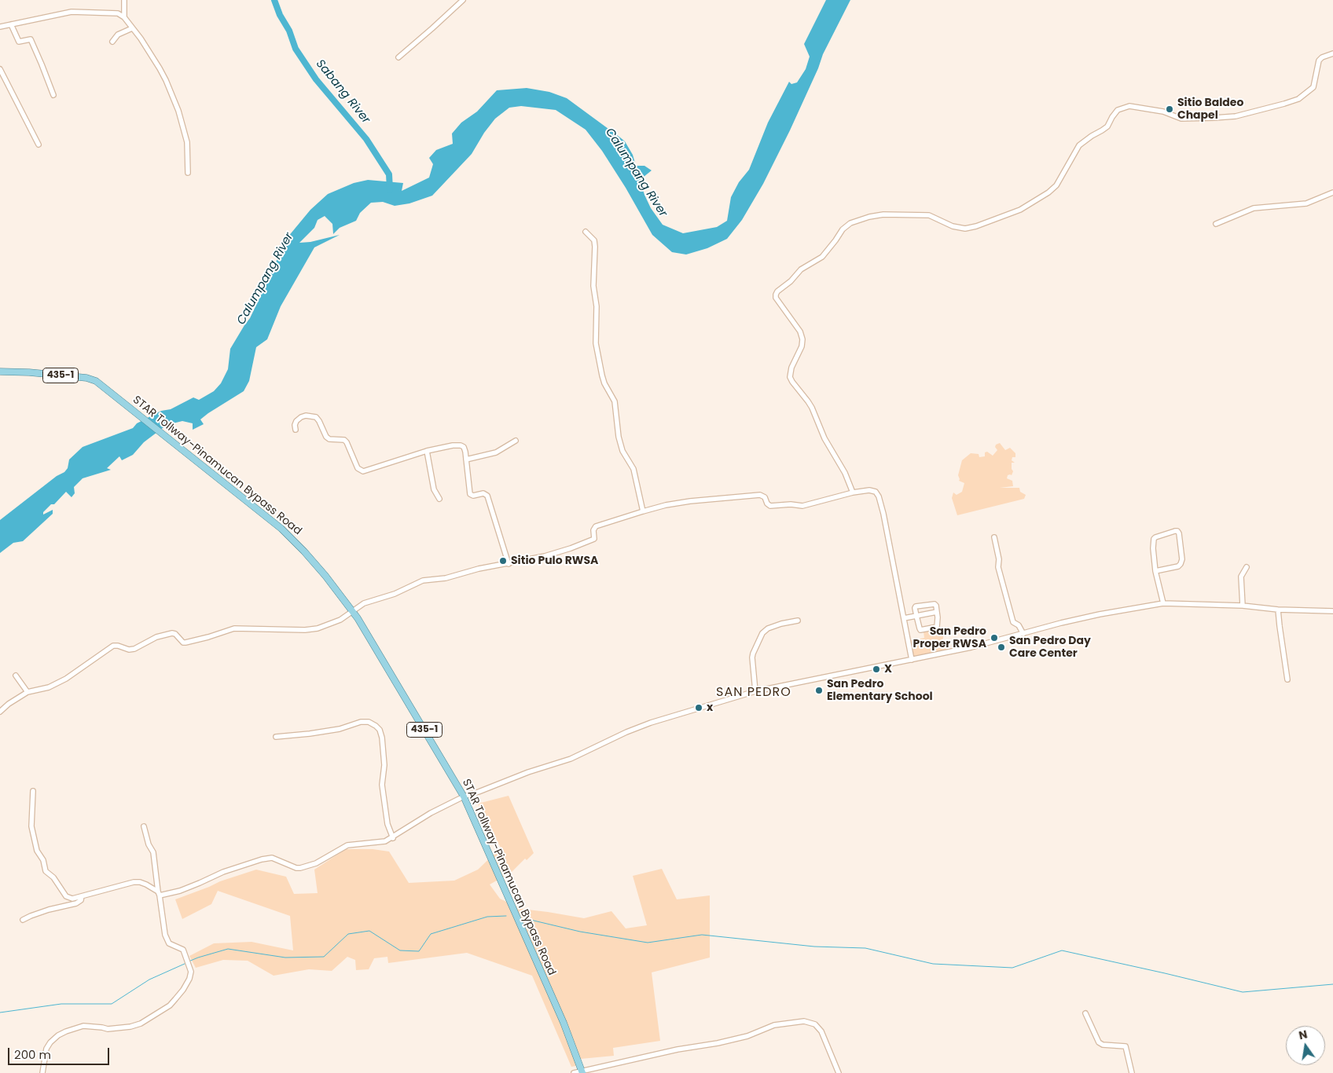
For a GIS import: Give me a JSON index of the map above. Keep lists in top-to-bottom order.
{
  "streets": {
    "main road": ["435-1", "STAR Tollway-Pinamucan Bypass Road"]
  },
  "districts": ["SAN PEDRO"],
  "water": ["Sabang River", "Calumpang River"],
  "places": [
    "Sitio Baldeo Chapel",
    "Sitio Pulo RWSA",
    "San Pedro Proper RWSA",
    "San Pedro Day Care Center",
    "X",
    "San Pedro Elementary School",
    "x"
  ],
  "scale_bar": "200 m",
  "north": "top"
}
